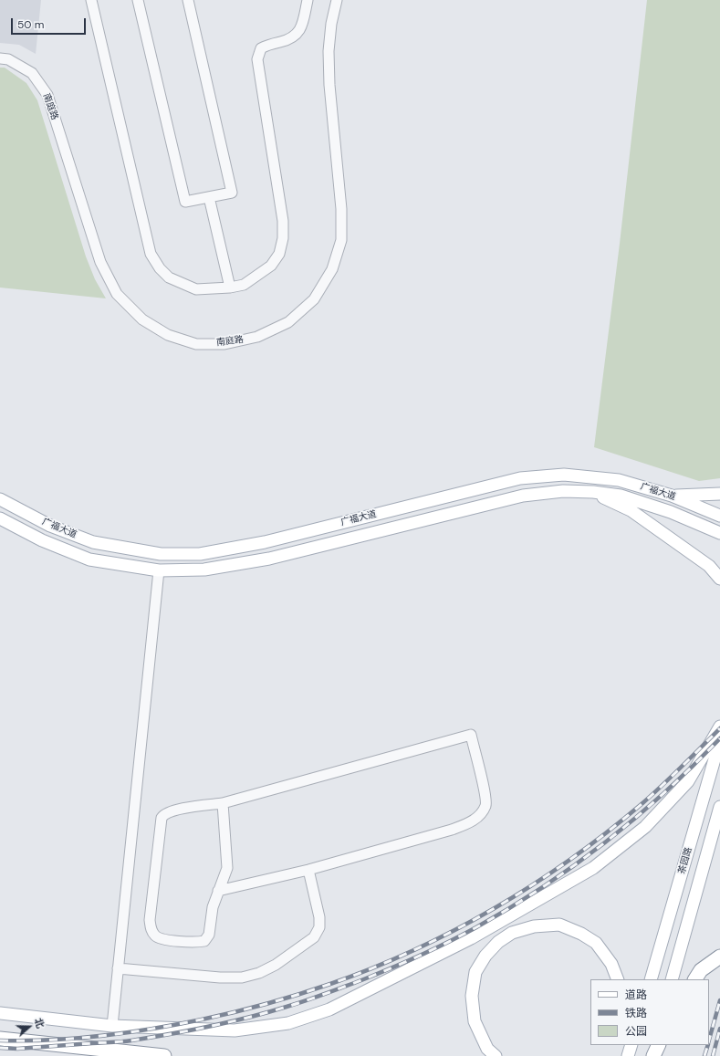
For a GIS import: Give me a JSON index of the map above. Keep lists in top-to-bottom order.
{
  "streets": {
    "main road": ["广福大道", "茶园路"],
    "street": ["南庭路"]
  },
  "legend": ["道路", "铁路", "公园"],
  "scale_bar": "50 m",
  "north": "right"
}
